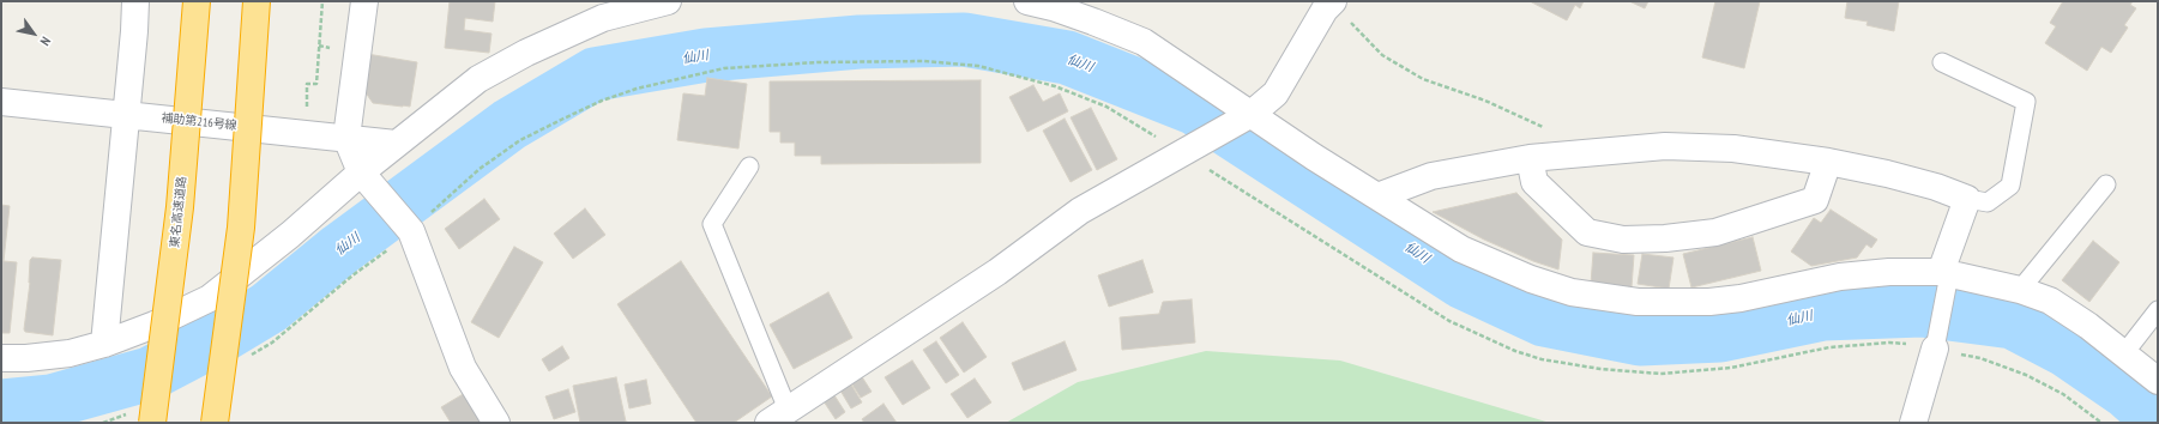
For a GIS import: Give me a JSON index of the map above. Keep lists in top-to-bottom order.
{
  "streets": {
    "highway": ["東名高速道路"],
    "street": ["補助第216号線"]
  },
  "water": ["仙川"],
  "north": "bottom right"
}
